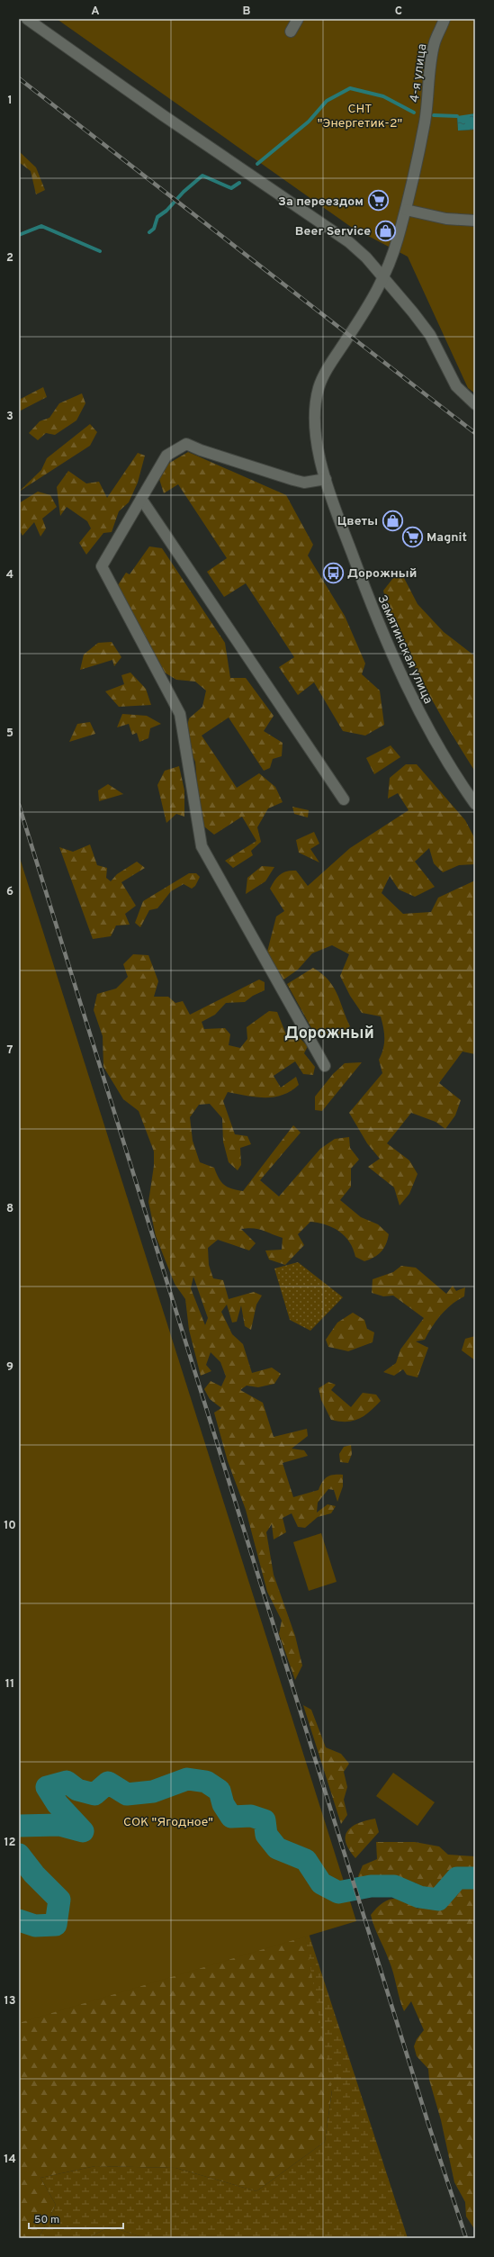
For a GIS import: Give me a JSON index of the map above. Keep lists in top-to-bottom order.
{
  "streets": {
    "street": ["4-я улица", "Замятинская улица"]
  },
  "crossings": [
    ["4-я улица", "Замятинская улица"]
  ],
  "districts": ["Дорожный"],
  "parks": ["СHТ \"Энергетик-2\"", "СОК \"Ягодное\""],
  "places": {
    "supermarket": ["За переездом", "Magnit"],
    "shop": ["Beer Service", "Цветы"],
    "bus stop": ["Дорожный"]
  },
  "scale_bar": "50 m",
  "grid": {
    "columns": ["A", "B", "C"],
    "rows": [
      "1",
      "2",
      "3",
      "4",
      "5",
      "6",
      "7",
      "8",
      "9",
      "10",
      "11",
      "12",
      "13",
      "14"
    ]
  }
}
